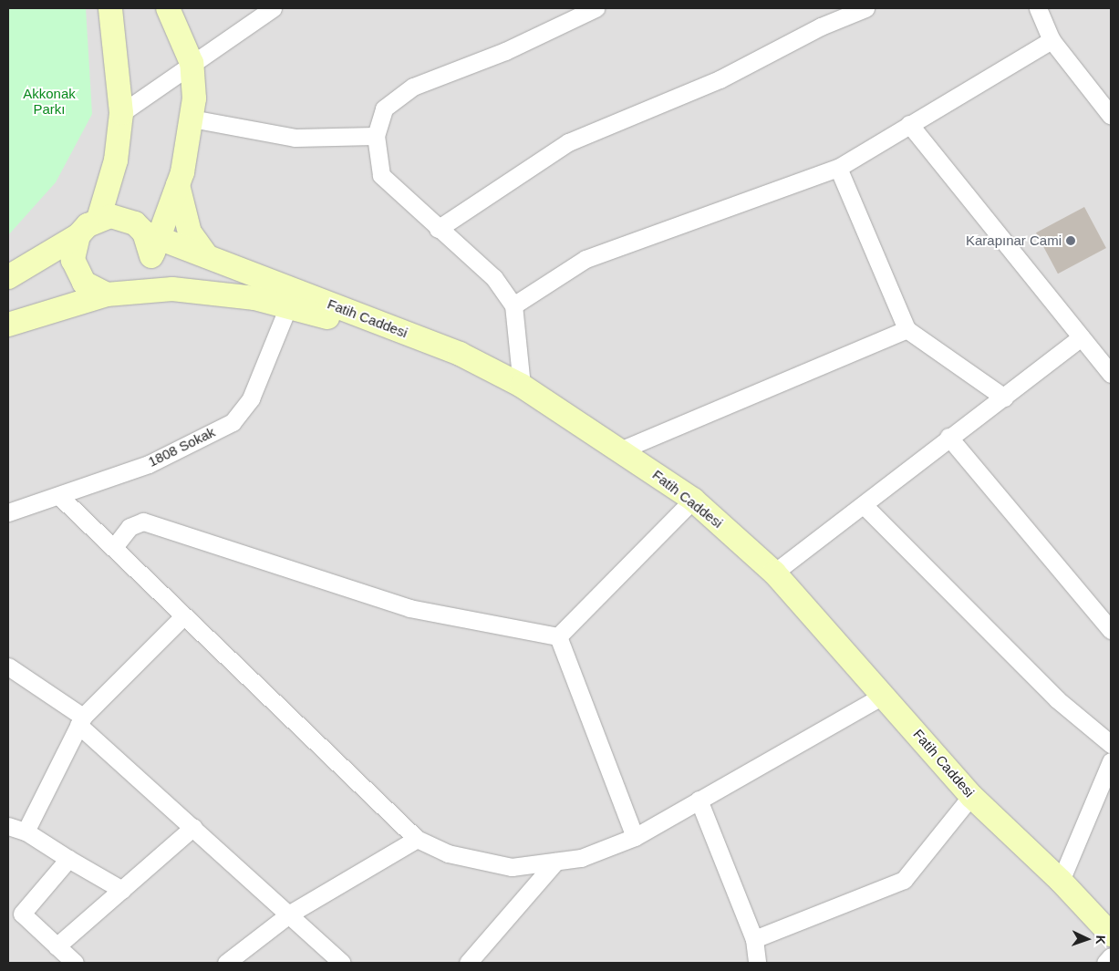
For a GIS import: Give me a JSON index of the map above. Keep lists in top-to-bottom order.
{
  "streets": {
    "main road": ["Fatih Caddesi"],
    "street": ["1808 Sokak"]
  },
  "parks": ["Akkonak Parkı"],
  "places": ["Karapınar Cami"],
  "north": "right"
}
